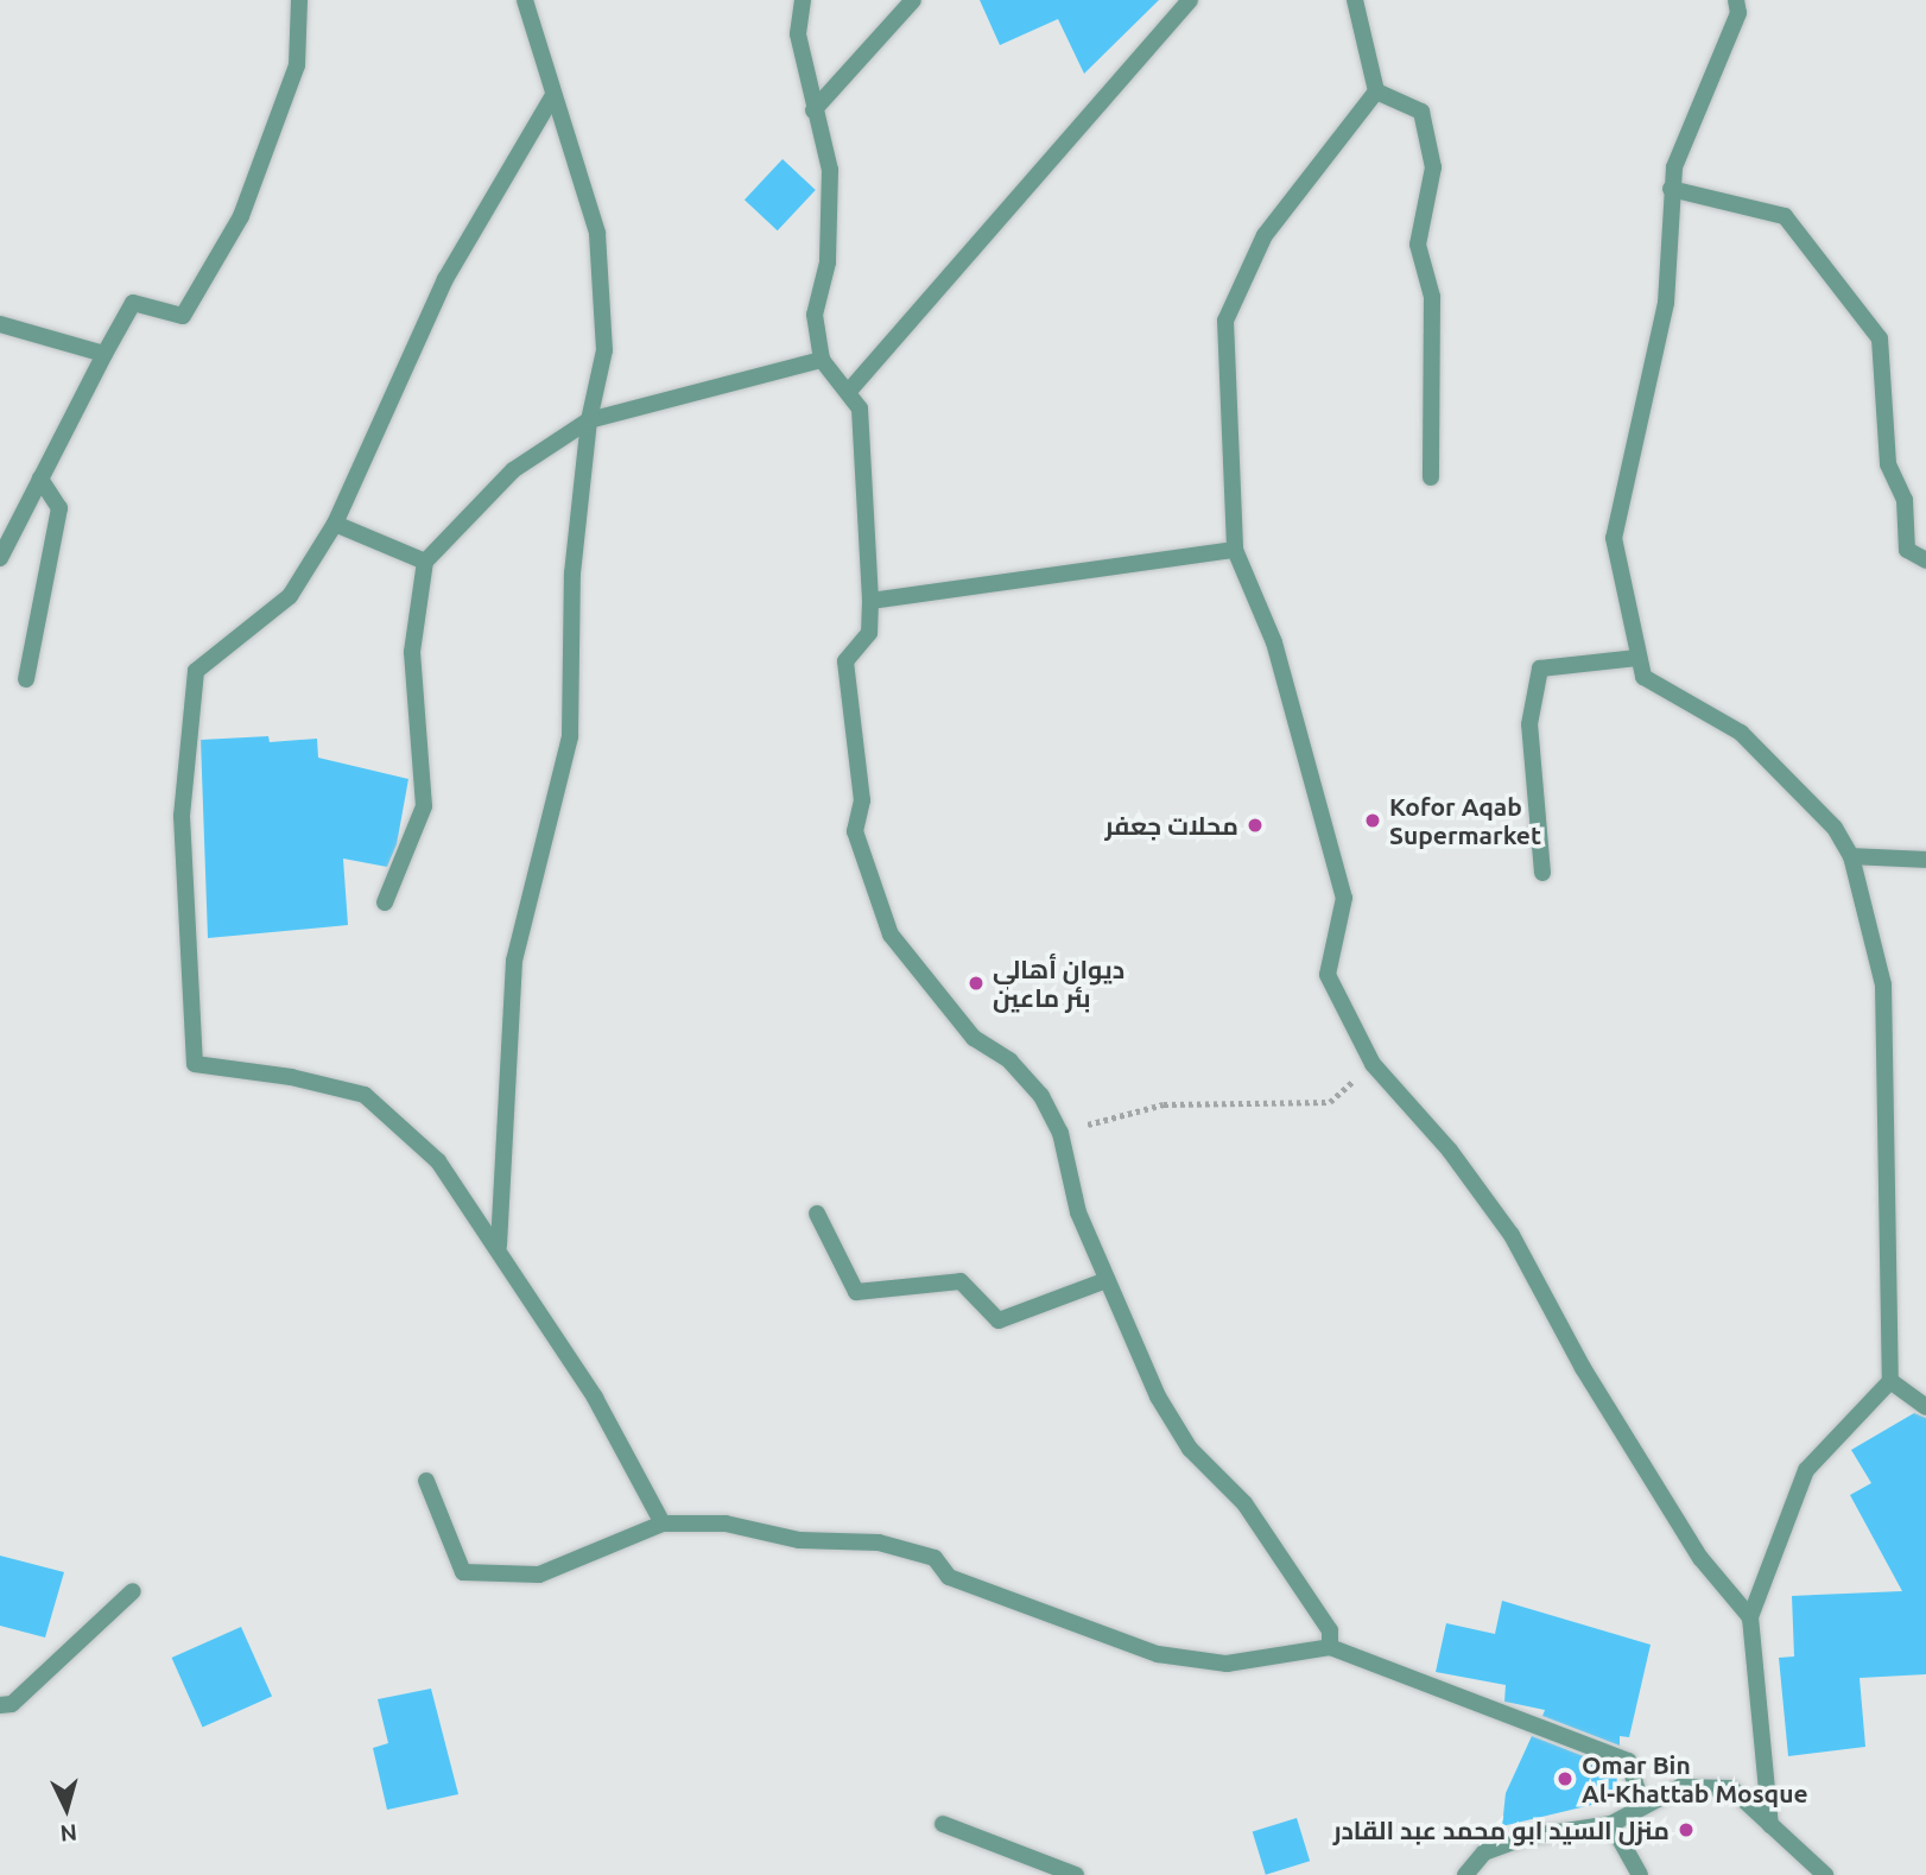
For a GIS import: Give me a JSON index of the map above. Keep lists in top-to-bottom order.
{
  "places": [
    "Kofor Aqab Supermarket",
    "محلات جعفر",
    "ديوان أهالي بئر ماعين",
    "Omar Bin Al-Khattab Mosque",
    "منزل السيد ابو محمد عبد القادر"
  ],
  "north": "bottom"
}
